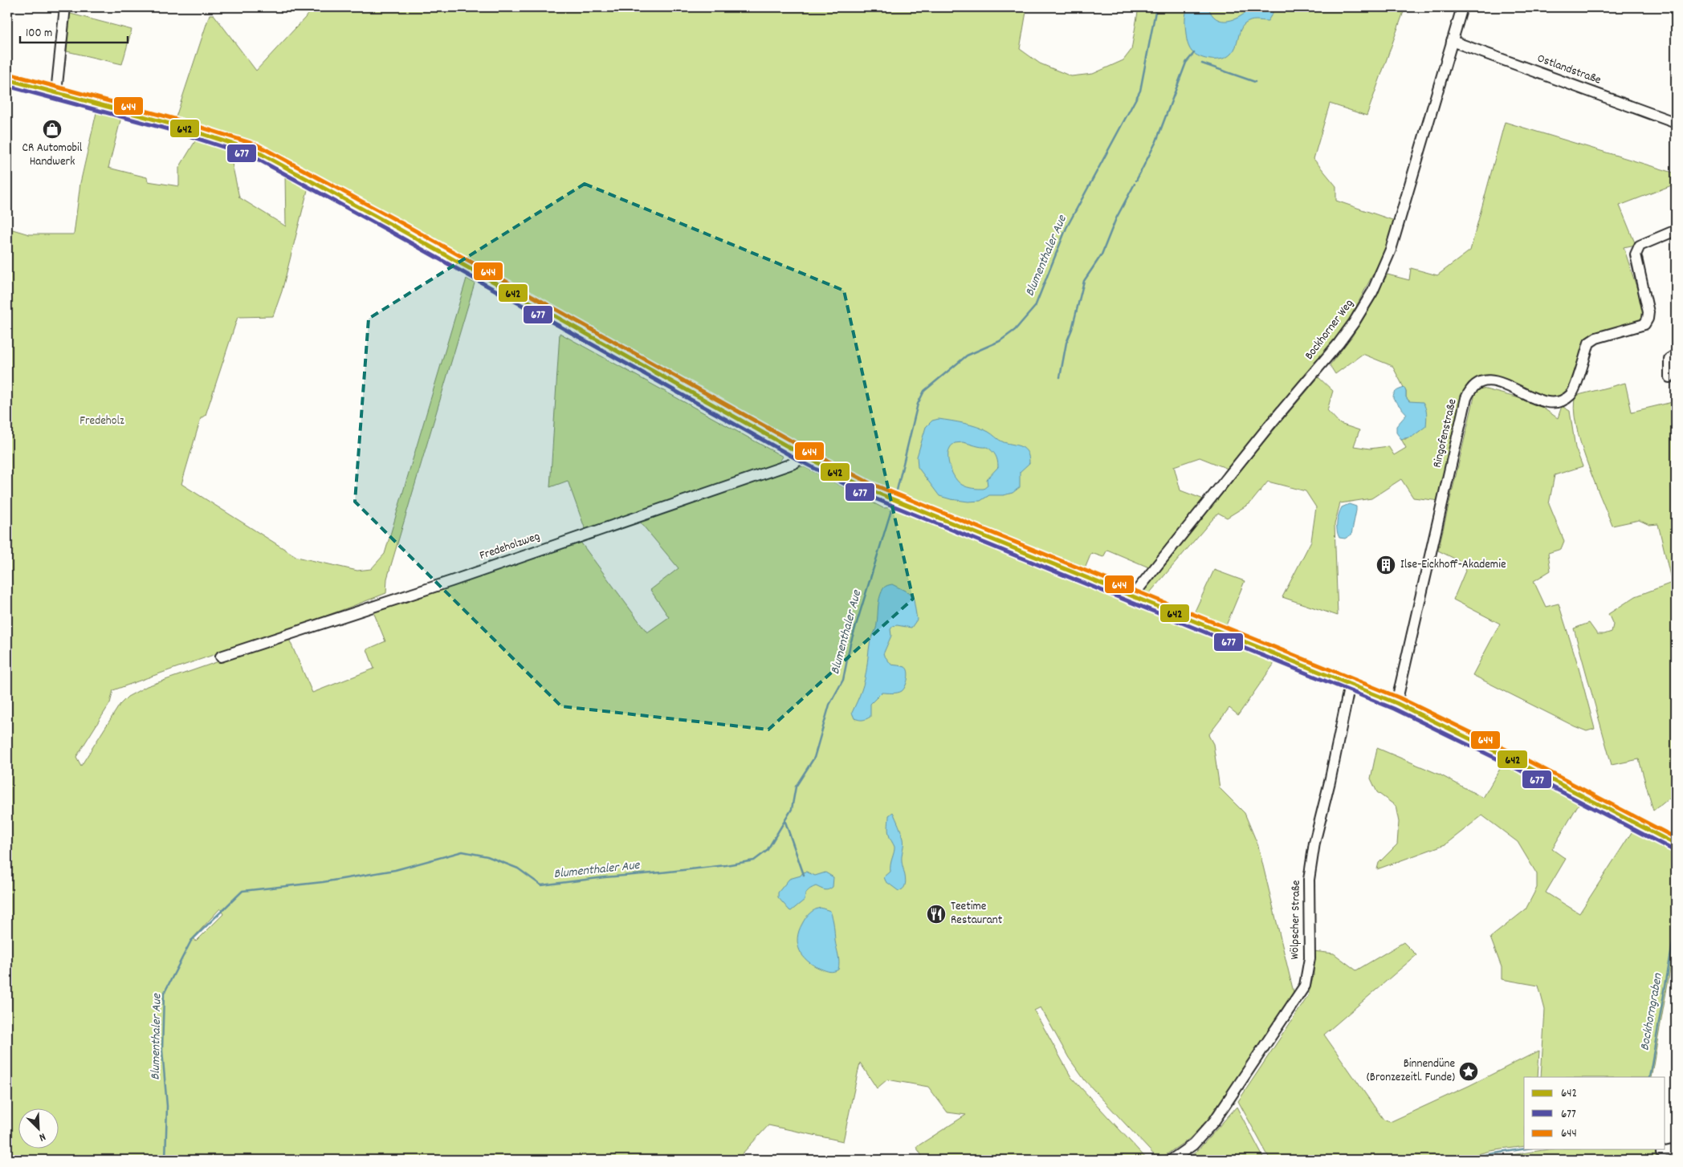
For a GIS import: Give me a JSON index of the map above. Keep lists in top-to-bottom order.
{
  "streets": {
    "street": [
      "Ostlandstraße",
      "Bockhorner Weg",
      "Ringofenstraße",
      "Fredeholzweg",
      "Wölpscher Straße"
    ]
  },
  "crossings": [
    ["Ostlandstraße", "Bockhorner Weg"]
  ],
  "water": ["Blumenthaler Aue", "Bockhorngraben"],
  "parks": ["Fredeholz"],
  "places": {
    "shop": ["CR Automobil Handwerk"],
    "building": ["Ilse-Eickhoff-Akademie"],
    "restaurant": ["Teetime Restaurant"],
    "place": ["Binnendüne (Bronzezeitl. Funde)"]
  },
  "lines": ["transit line 644", "transit line 642", "transit line 677"],
  "legend": ["642", "677", "644"],
  "scale_bar": "100 m",
  "north": "bottom right"
}
